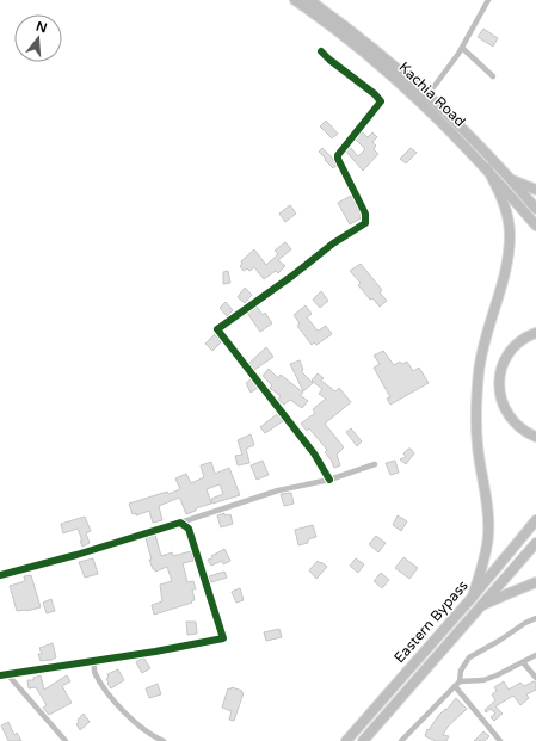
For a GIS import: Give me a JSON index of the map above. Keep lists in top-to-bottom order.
{
  "streets": {
    "highway": ["Kachia Road", "Eastern Bypass"]
  },
  "north": "top"
}
